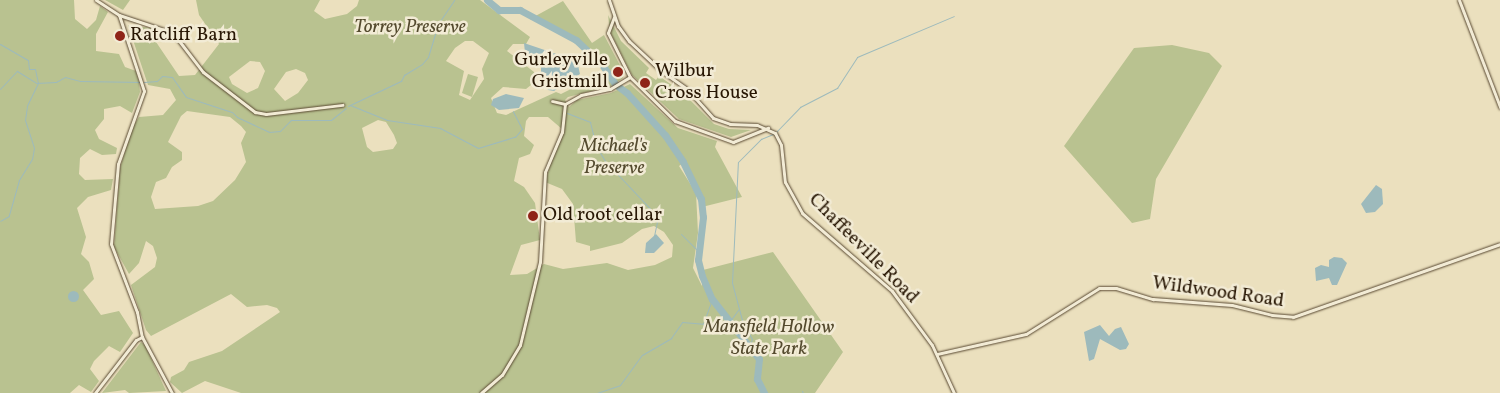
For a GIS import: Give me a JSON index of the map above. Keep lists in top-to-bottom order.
{
  "streets": {
    "street": ["Chaffeeville Road", "Wildwood Road"]
  },
  "crossings": [
    ["Chaffeeville Road", "Wildwood Road"]
  ],
  "parks": ["Torrey Preserve", "Michael's Preserve", "Mansfield Hollow State Park"],
  "places": [
    "Ratcliff Barn",
    "Gurleyville Gristmill",
    "Wilbur Cross House",
    "Old root cellar"
  ]
}
